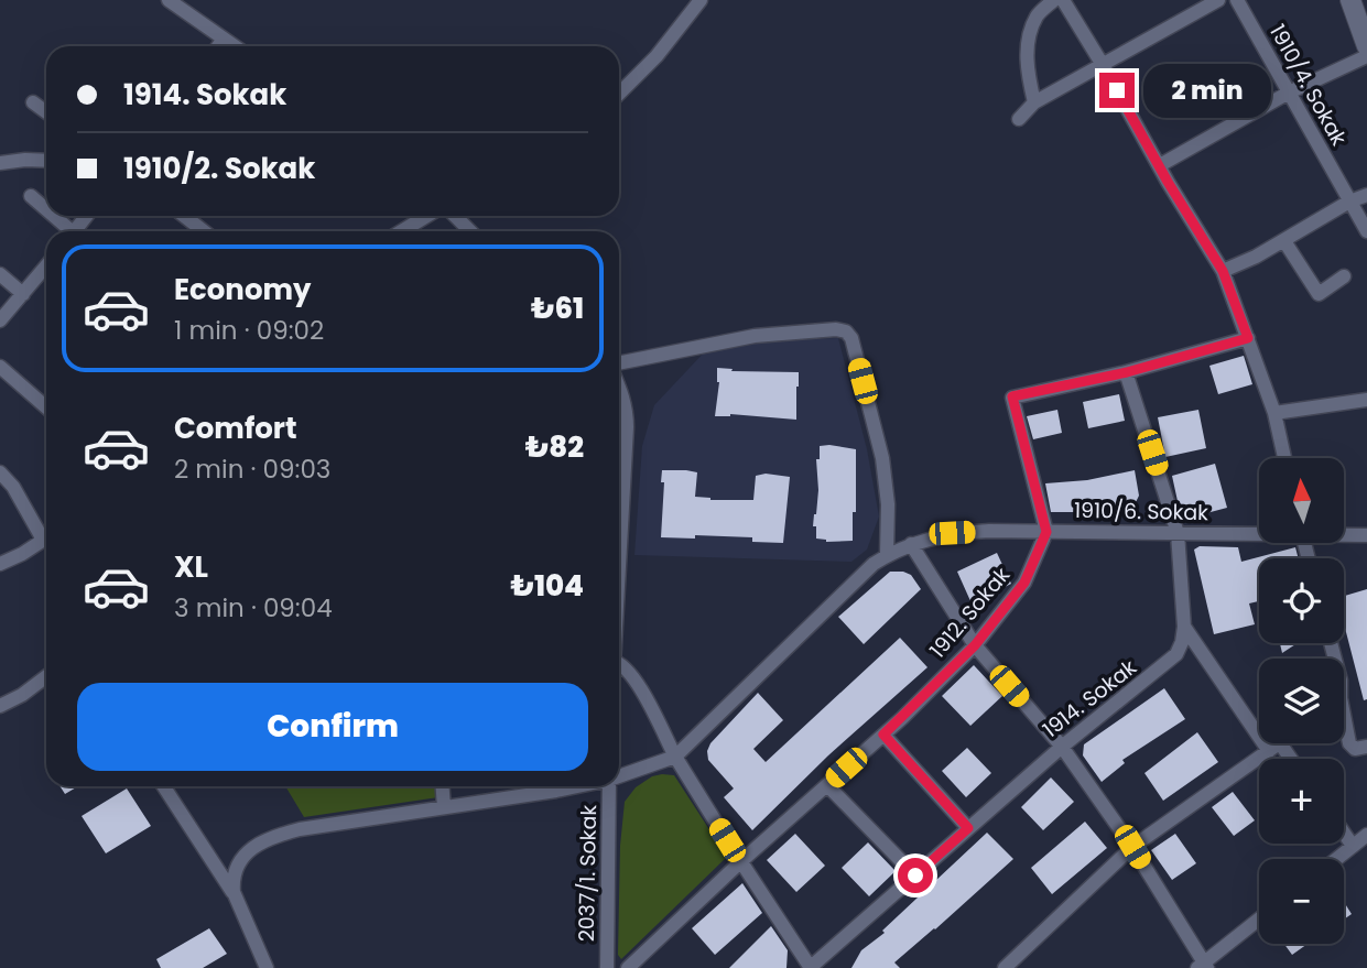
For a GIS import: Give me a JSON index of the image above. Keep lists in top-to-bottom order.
{
  "streets": {
    "street": [
      "1910/4. Sokak",
      "1910/6. Sokak",
      "1912. Sokak",
      "1914. Sokak",
      "2037/1. Sokak"
    ]
  },
  "crossings": [
    ["1910/6. Sokak", "1912. Sokak"],
    ["1910/6. Sokak", "1914. Sokak"]
  ],
  "north": "top",
  "page": {
    "banner": ["1914. Sokak", "1910/2. Sokak"],
    "bubble": "2 min",
    "list": [
      {
        "name": "Economy",
        "note": "1 min · 09:02",
        "value": "₺61"
      },
      {
        "name": "Comfort",
        "note": "2 min · 09:03",
        "value": "₺82"
      },
      {
        "name": "XL",
        "note": "3 min · 09:04",
        "value": "₺104"
      }
    ],
    "map_buttons": ["+", "−"],
    "buttons": "Confirm"
  }
}
